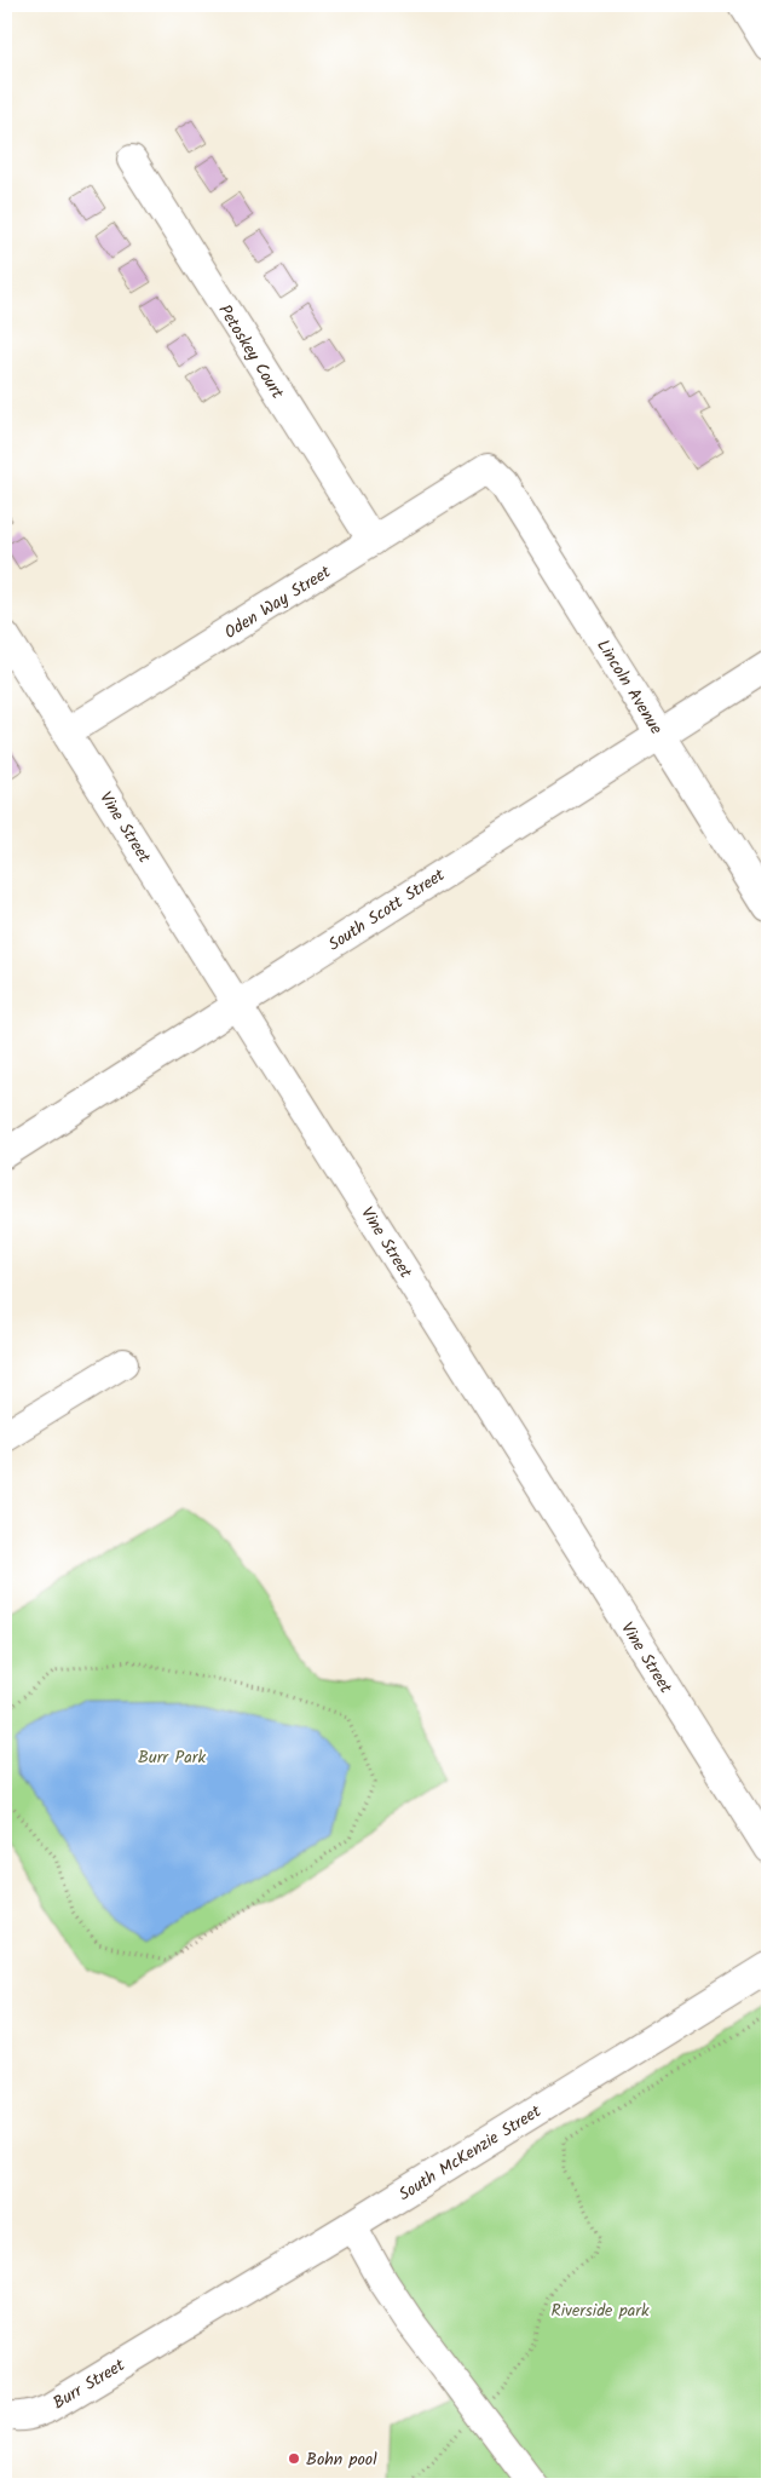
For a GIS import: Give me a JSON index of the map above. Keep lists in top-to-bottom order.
{
  "streets": {
    "street": [
      "Petoskey Court",
      "Oden Way Street",
      "Lincoln Avenue",
      "Vine Street",
      "South Scott Street",
      "South McKenzie Street",
      "Burr Street"
    ]
  },
  "crossings": [
    ["Petoskey Court", "Oden Way Street"],
    ["Oden Way Street", "Lincoln Avenue"],
    ["Oden Way Street", "Vine Street"],
    ["Lincoln Avenue", "South Scott Street"],
    ["Vine Street", "South Scott Street"],
    ["South McKenzie Street", "Burr Street"]
  ],
  "parks": ["Burr Park", "Riverside park"],
  "places": ["Bohn pool"]
}
